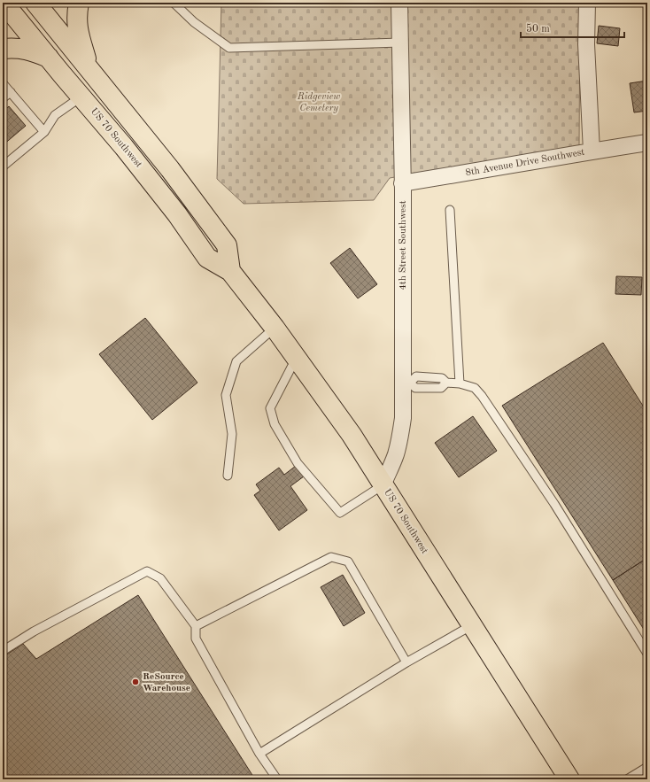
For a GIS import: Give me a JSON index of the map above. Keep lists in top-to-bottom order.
{
  "streets": {
    "main road": ["US 70 Southwest"],
    "street": ["8th Avenue Drive Southwest", "4th Street Southwest"]
  },
  "crossings": [
    ["US 70 Southwest", "4th Street Southwest"],
    ["8th Avenue Drive Southwest", "4th Street Southwest"]
  ],
  "parks": ["Ridgeview Cemetery"],
  "places": ["ReSource Warehouse"],
  "scale_bar": "50 m"
}
